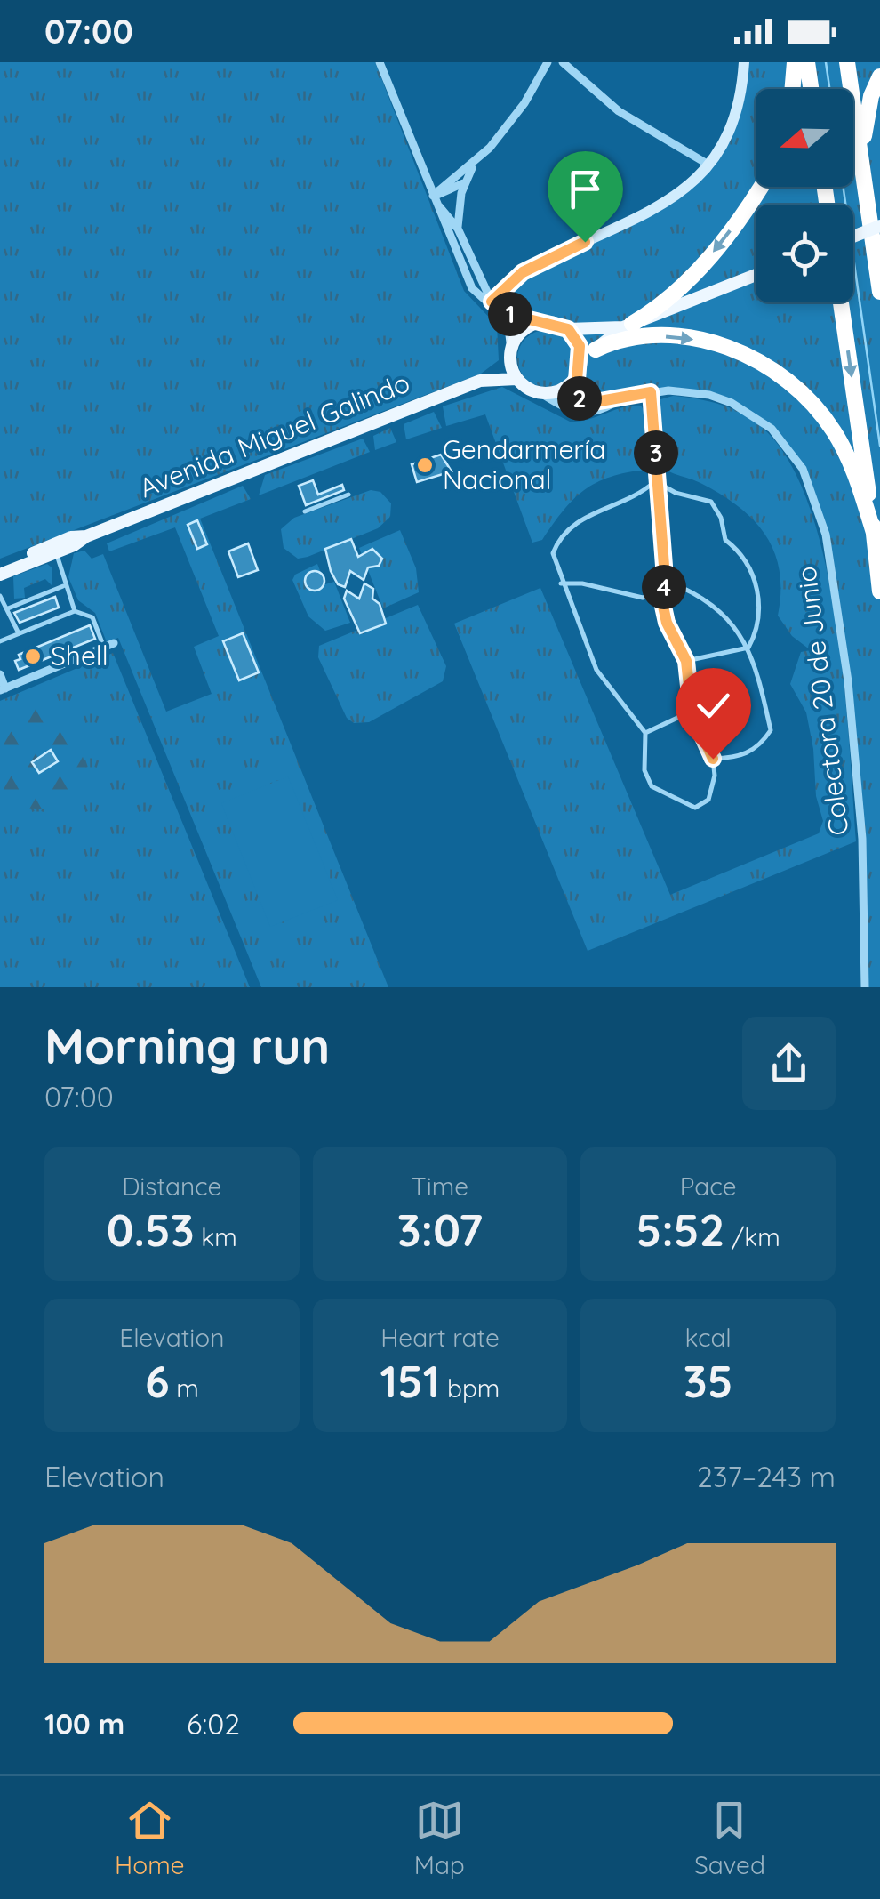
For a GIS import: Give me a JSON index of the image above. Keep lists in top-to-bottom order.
{
  "streets": {
    "main road": ["Avenida Miguel Galindo"],
    "street": ["Colectora 20 de Junio"]
  },
  "crossings": [
    ["Avenida Miguel Galindo", "Colectora 20 de Junio"]
  ],
  "places": ["Gendarmería Nacional", "Shell"],
  "north": "left",
  "page": {
    "status": "07:00",
    "pins": [
      "1",
      "2",
      "3",
      "4"
    ],
    "heading": ["Morning run", "07:00"],
    "stats": [
      ["Distance", "0.53 km"],
      ["Time", "3:07"],
      ["Pace", "5:52 /km"],
      ["Elevation", "6 m"],
      ["Heart rate", "151 bpm"],
      ["kcal", "35"]
    ],
    "chart": ["Elevation", "237–243 m"],
    "list": [
      {
        "name": "100 m",
        "note": "6:02"
      }
    ],
    "tabs": ["Home", "Map", "Saved"]
  }
}
